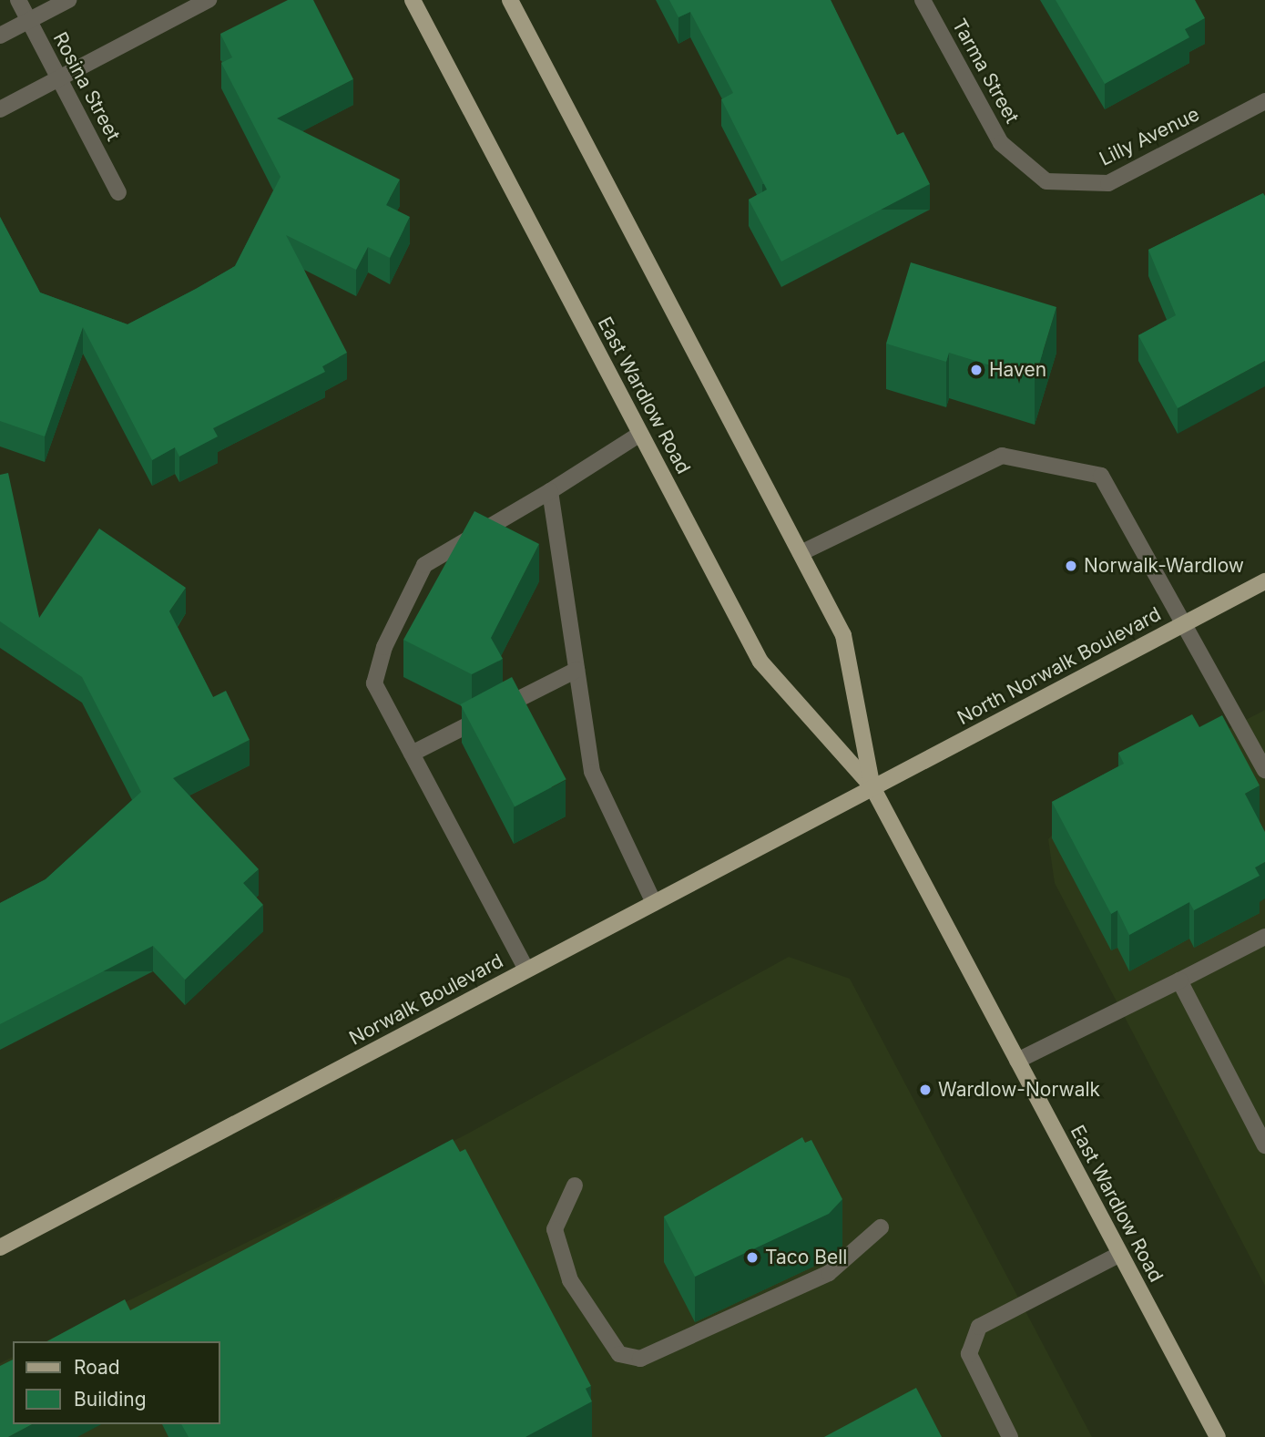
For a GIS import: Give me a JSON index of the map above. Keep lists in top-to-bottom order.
{
  "streets": {
    "main road": ["East Wardlow Road", "North Norwalk Boulevard", "Norwalk Boulevard"],
    "street": ["Tarma Street", "Rosina Street", "Lilly Avenue"]
  },
  "crossings": [
    ["Tarma Street", "Lilly Avenue"],
    ["East Wardlow Road", "North Norwalk Boulevard"],
    ["East Wardlow Road", "Norwalk Boulevard"],
    ["North Norwalk Boulevard", "Norwalk Boulevard"]
  ],
  "places": [
    "Haven",
    "Norwalk-Wardlow",
    "Wardlow-Norwalk",
    "Taco Bell"
  ],
  "legend": ["Road", "Building"]
}
